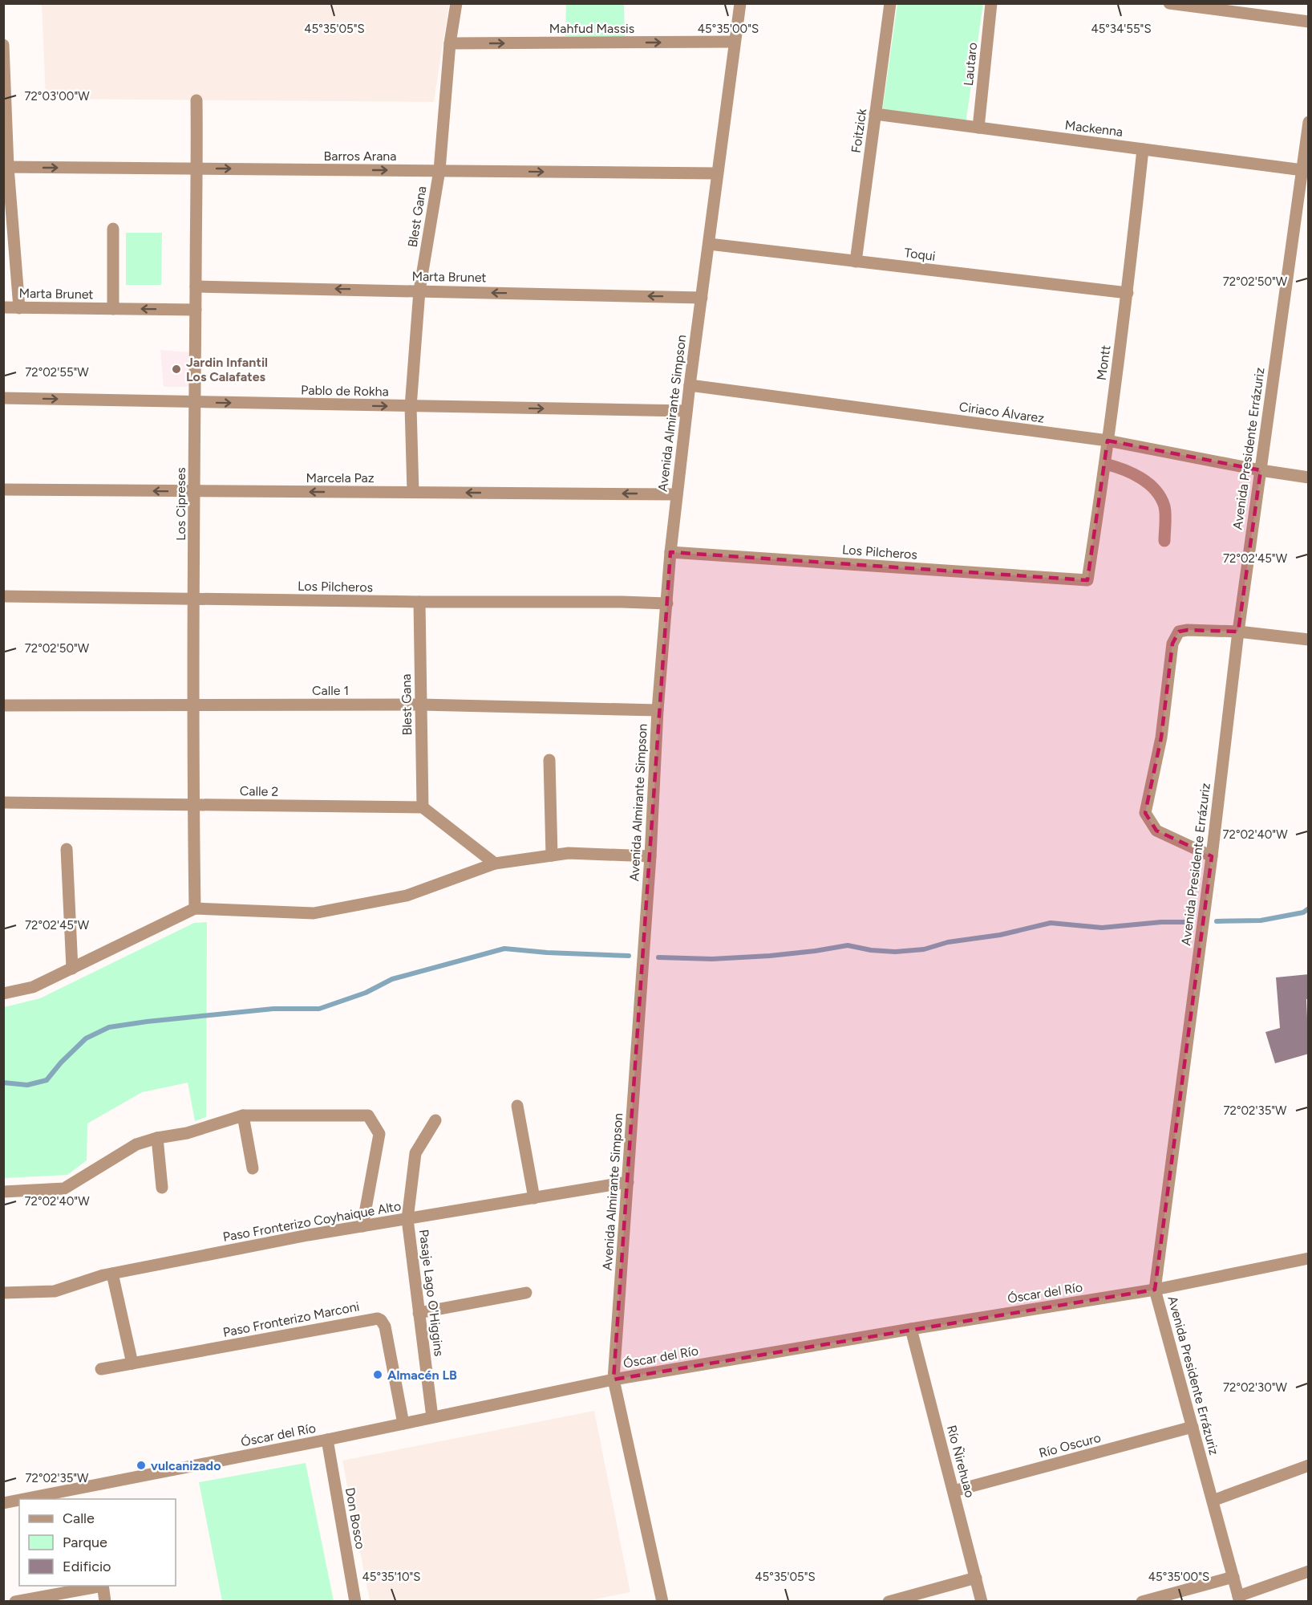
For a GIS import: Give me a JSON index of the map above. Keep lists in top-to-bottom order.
{
  "streets": {
    "street": [
      "Mahfud Massis",
      "Lautaro",
      "Mackenna",
      "Foitzick",
      "Barros Arana",
      "Blest Gana",
      "Toqui",
      "Marta Brunet",
      "Montt",
      "Pablo de Rokha",
      "Ciriaco Álvarez",
      "Avenida Almirante Simpson",
      "Avenida Presidente Errázuriz",
      "Marcela Paz",
      "Los Cipreses",
      "Los Pilcheros",
      "Calle 1",
      "Calle 2",
      "Paso Fronterizo Coyhaique Alto",
      "Pasaje Lago O'Higgins",
      "Óscar del Río",
      "Paso Fronterizo Marconi",
      "Río Oscuro",
      "Río Ñirehuao",
      "Don Bosco"
    ]
  },
  "crossings": [
    ["Mahfud Massis", "Blest Gana"],
    ["Mahfud Massis", "Avenida Almirante Simpson"],
    ["Lautaro", "Mackenna"],
    ["Mackenna", "Foitzick"],
    ["Mackenna", "Montt"],
    ["Mackenna", "Avenida Presidente Errázuriz"],
    ["Foitzick", "Toqui"],
    ["Barros Arana", "Blest Gana"],
    ["Barros Arana", "Avenida Almirante Simpson"],
    ["Barros Arana", "Los Cipreses"],
    ["Blest Gana", "Marta Brunet"],
    ["Blest Gana", "Pablo de Rokha"],
    ["Blest Gana", "Marcela Paz"],
    ["Blest Gana", "Los Pilcheros"],
    ["Blest Gana", "Calle 1"],
    ["Blest Gana", "Calle 2"],
    ["Toqui", "Montt"],
    ["Toqui", "Avenida Almirante Simpson"],
    ["Marta Brunet", "Avenida Almirante Simpson"],
    ["Marta Brunet", "Los Cipreses"],
    ["Montt", "Ciriaco Álvarez"],
    ["Montt", "Los Pilcheros"],
    ["Pablo de Rokha", "Avenida Almirante Simpson"],
    ["Pablo de Rokha", "Los Cipreses"],
    ["Ciriaco Álvarez", "Avenida Almirante Simpson"],
    ["Ciriaco Álvarez", "Avenida Presidente Errázuriz"],
    ["Avenida Almirante Simpson", "Marcela Paz"],
    ["Avenida Almirante Simpson", "Los Pilcheros"],
    ["Avenida Almirante Simpson", "Calle 1"],
    ["Avenida Almirante Simpson", "Paso Fronterizo Coyhaique Alto"],
    ["Avenida Almirante Simpson", "Óscar del Río"],
    ["Avenida Presidente Errázuriz", "Óscar del Río"],
    ["Avenida Presidente Errázuriz", "Río Oscuro"],
    ["Marcela Paz", "Los Cipreses"],
    ["Los Cipreses", "Los Pilcheros"],
    ["Los Cipreses", "Calle 1"],
    ["Los Cipreses", "Calle 2"],
    ["Paso Fronterizo Coyhaique Alto", "Pasaje Lago O'Higgins"],
    ["Pasaje Lago O'Higgins", "Óscar del Río"],
    ["Óscar del Río", "Paso Fronterizo Marconi"],
    ["Óscar del Río", "Río Ñirehuao"],
    ["Óscar del Río", "Don Bosco"],
    ["Río Oscuro", "Río Ñirehuao"]
  ],
  "one_way": [
    "Mahfud Massis",
    "Barros Arana",
    "Marta Brunet",
    "Pablo de Rokha",
    "Marcela Paz"
  ],
  "places": ["Jardin Infantil Los Calafates", "Almacén LB", "vulcanizado"],
  "legend": ["Calle", "Parque", "Edificio"],
  "coordinates": [
    "45°35'05\"S",
    "45°35'00\"S",
    "45°34'55\"S",
    "72°03'00\"W",
    "72°02'50\"W",
    "72°02'55\"W",
    "72°02'45\"W",
    "72°02'40\"W",
    "72°02'35\"W",
    "72°02'30\"W",
    "45°35'10\"S"
  ]
}
